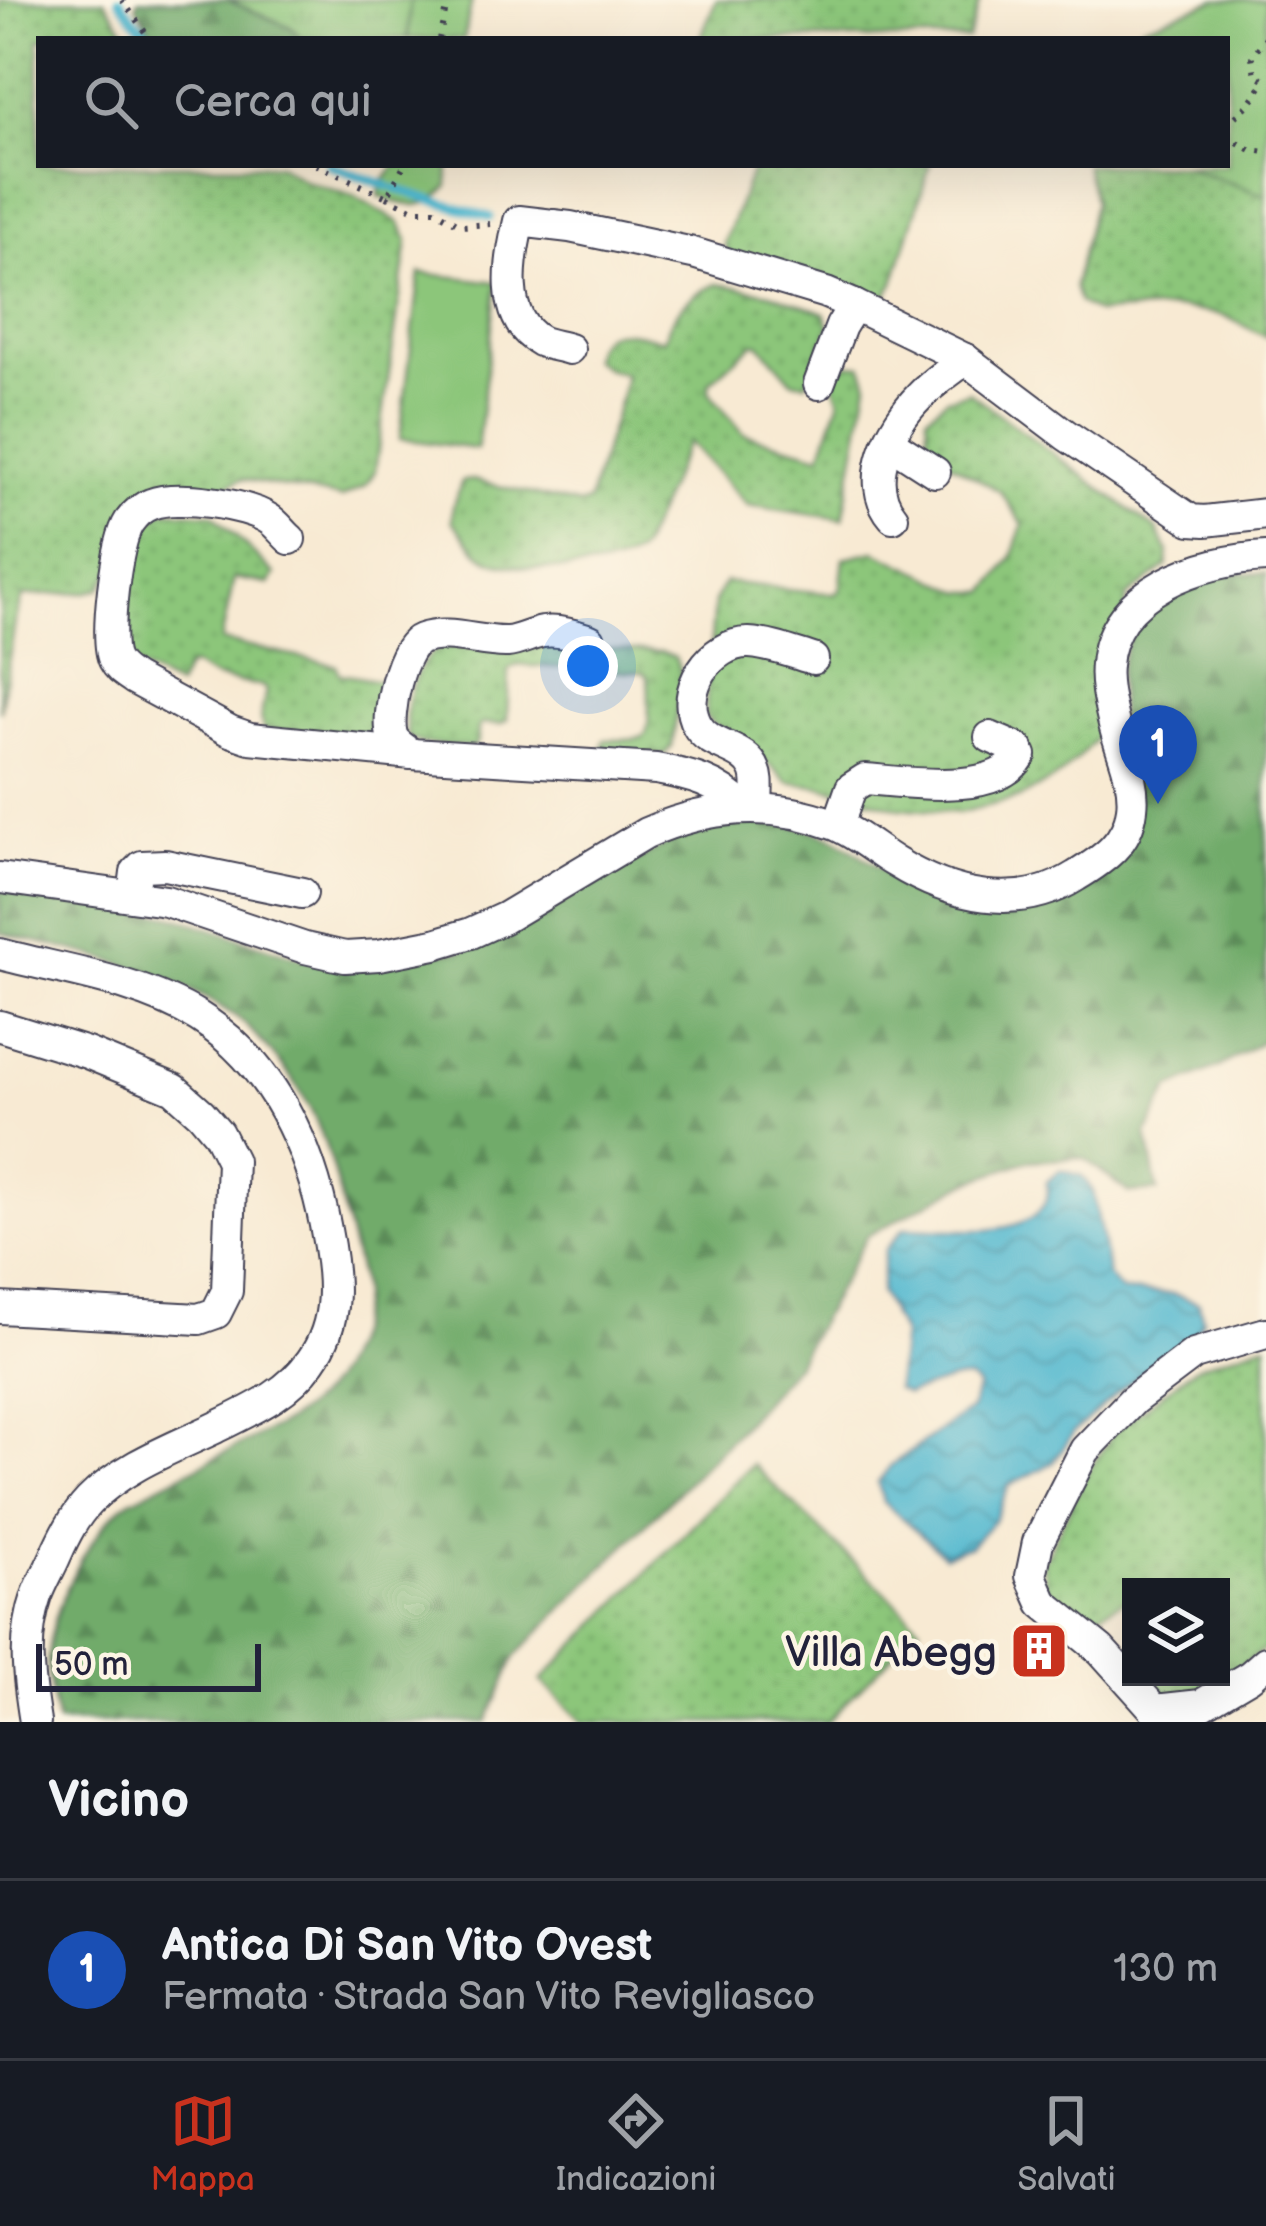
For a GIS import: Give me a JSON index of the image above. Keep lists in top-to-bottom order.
{
  "places": {
    "building": ["Villa Abegg"]
  },
  "scale_bar": "50 m",
  "page": {
    "search": "Cerca qui",
    "pins": "1",
    "scale": "50 m",
    "heading": "Vicino",
    "list": [
      {
        "mark": "1",
        "name": "Antica Di San Vito Ovest",
        "note": "Fermata · Strada San Vito Revigliasco",
        "value": "130 m"
      }
    ],
    "nav": ["Mappa", "Indicazioni", "Salvati"]
  }
}
